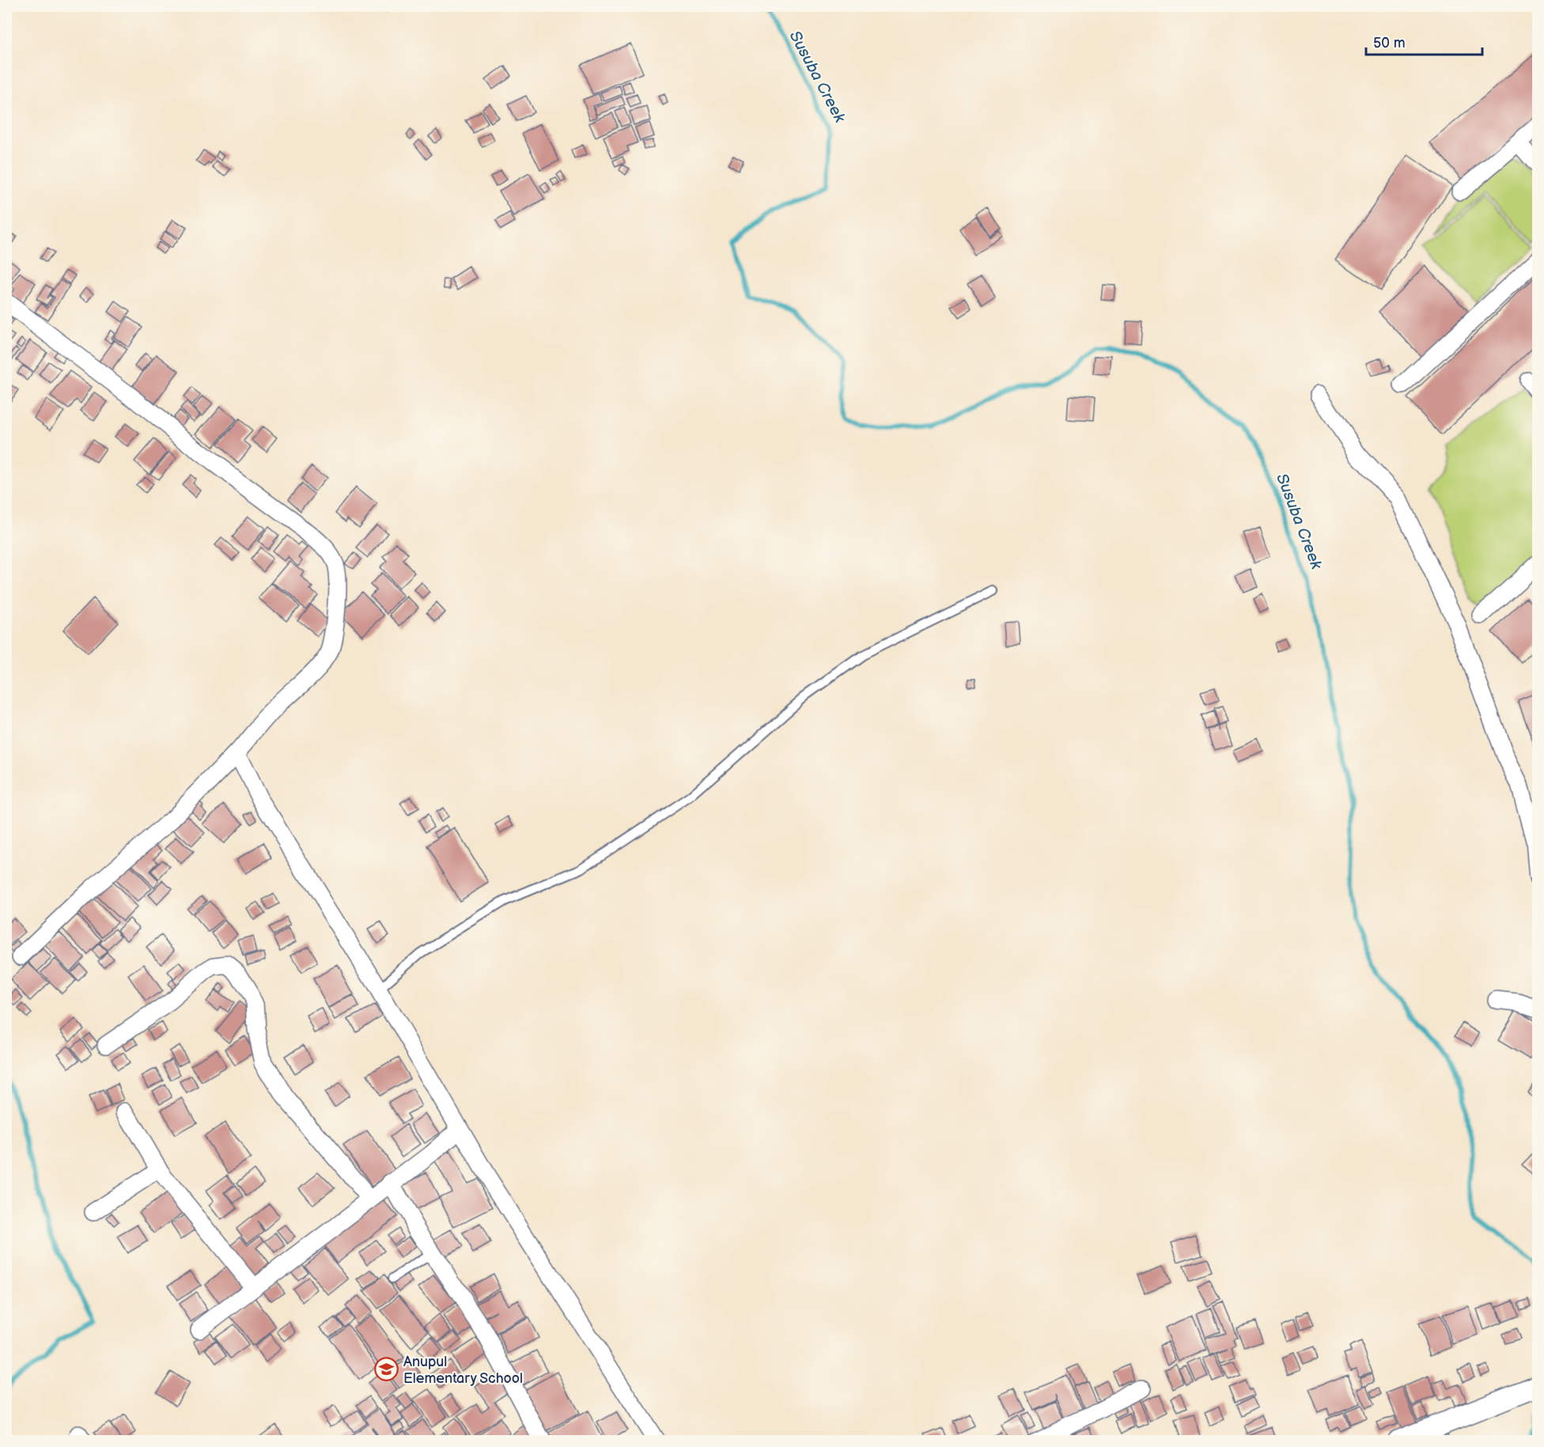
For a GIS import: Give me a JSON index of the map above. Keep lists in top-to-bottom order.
{
  "water": ["Susuba Creek"],
  "places": {
    "school or university": ["Anupul Elementary School"]
  },
  "scale_bar": "50 m"
}
